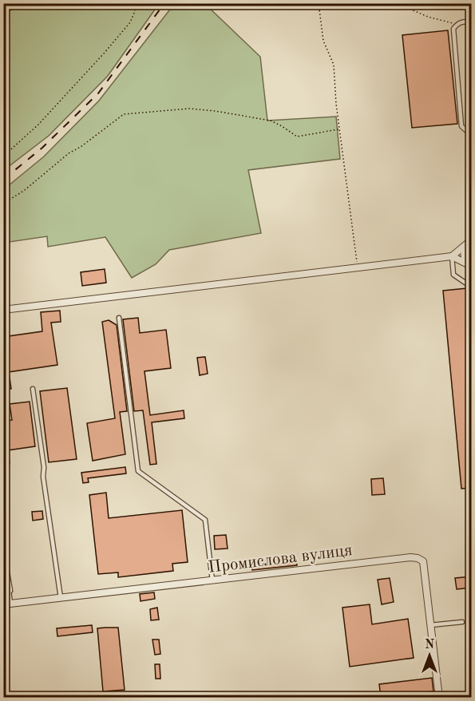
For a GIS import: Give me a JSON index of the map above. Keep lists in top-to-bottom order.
{
  "streets": {
    "street": ["Промислова вулиця"]
  },
  "north": "top"
}
